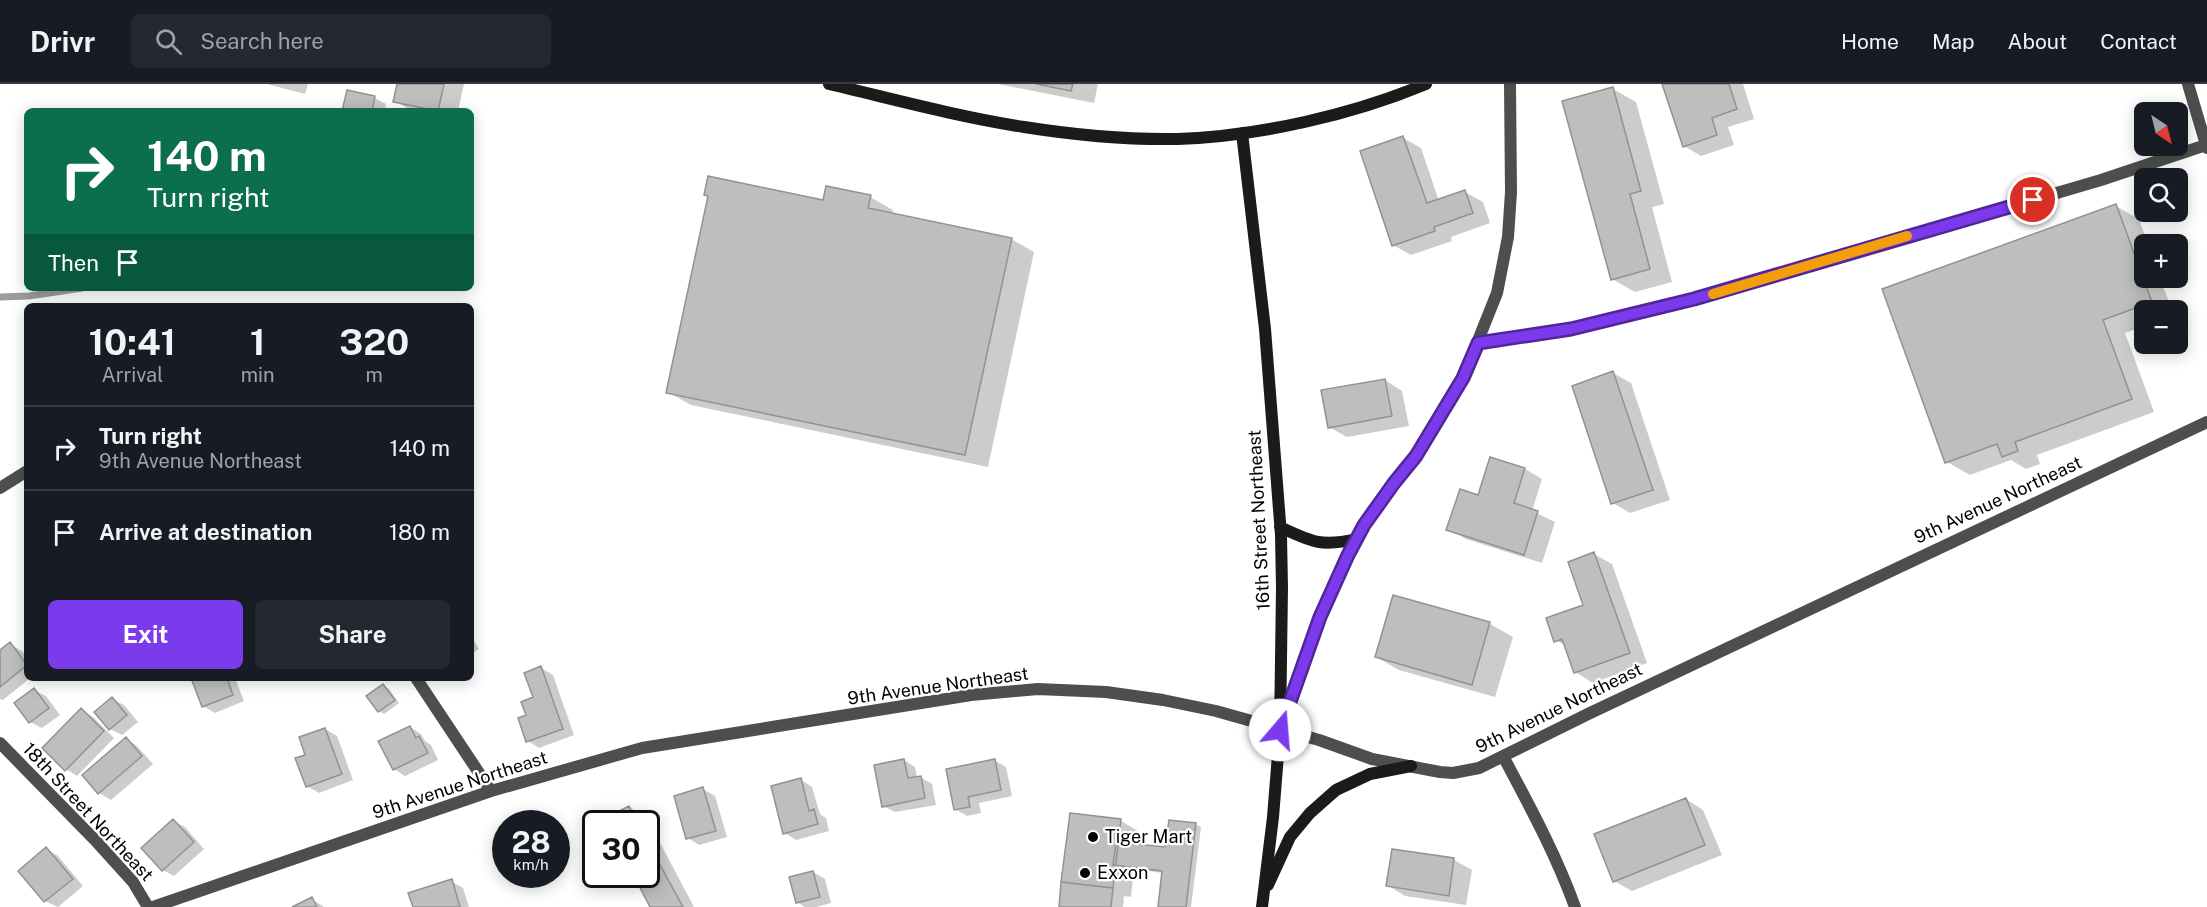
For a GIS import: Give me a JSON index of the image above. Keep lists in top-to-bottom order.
{
  "streets": {
    "main road": ["16th Street Northeast"],
    "street": ["9th Avenue Northeast", "18th Street Northeast"]
  },
  "crossings": [
    ["9th Avenue Northeast", "16th Street Northeast"]
  ],
  "places": ["Tiger Mart", "Exxon"],
  "north": "bottom right",
  "page": {
    "header": "Drivr",
    "search": "Search here",
    "nav": [
      "Home",
      "Map",
      "About",
      "Contact"
    ],
    "map_buttons": ["+", "−"],
    "turn": ["140 m", "Turn right"],
    "then": "Then",
    "eta": [
      "10:41",
      "Arrival",
      "1",
      "min",
      "320",
      "m"
    ],
    "list": [
      {
        "name": "Turn right",
        "note": "9th Avenue Northeast",
        "value": "140 m"
      },
      {
        "name": "Arrive at destination",
        "value": "180 m"
      }
    ],
    "buttons": ["Exit", "Share"],
    "speed": "28 km/h",
    "limit": "30"
  }
}
